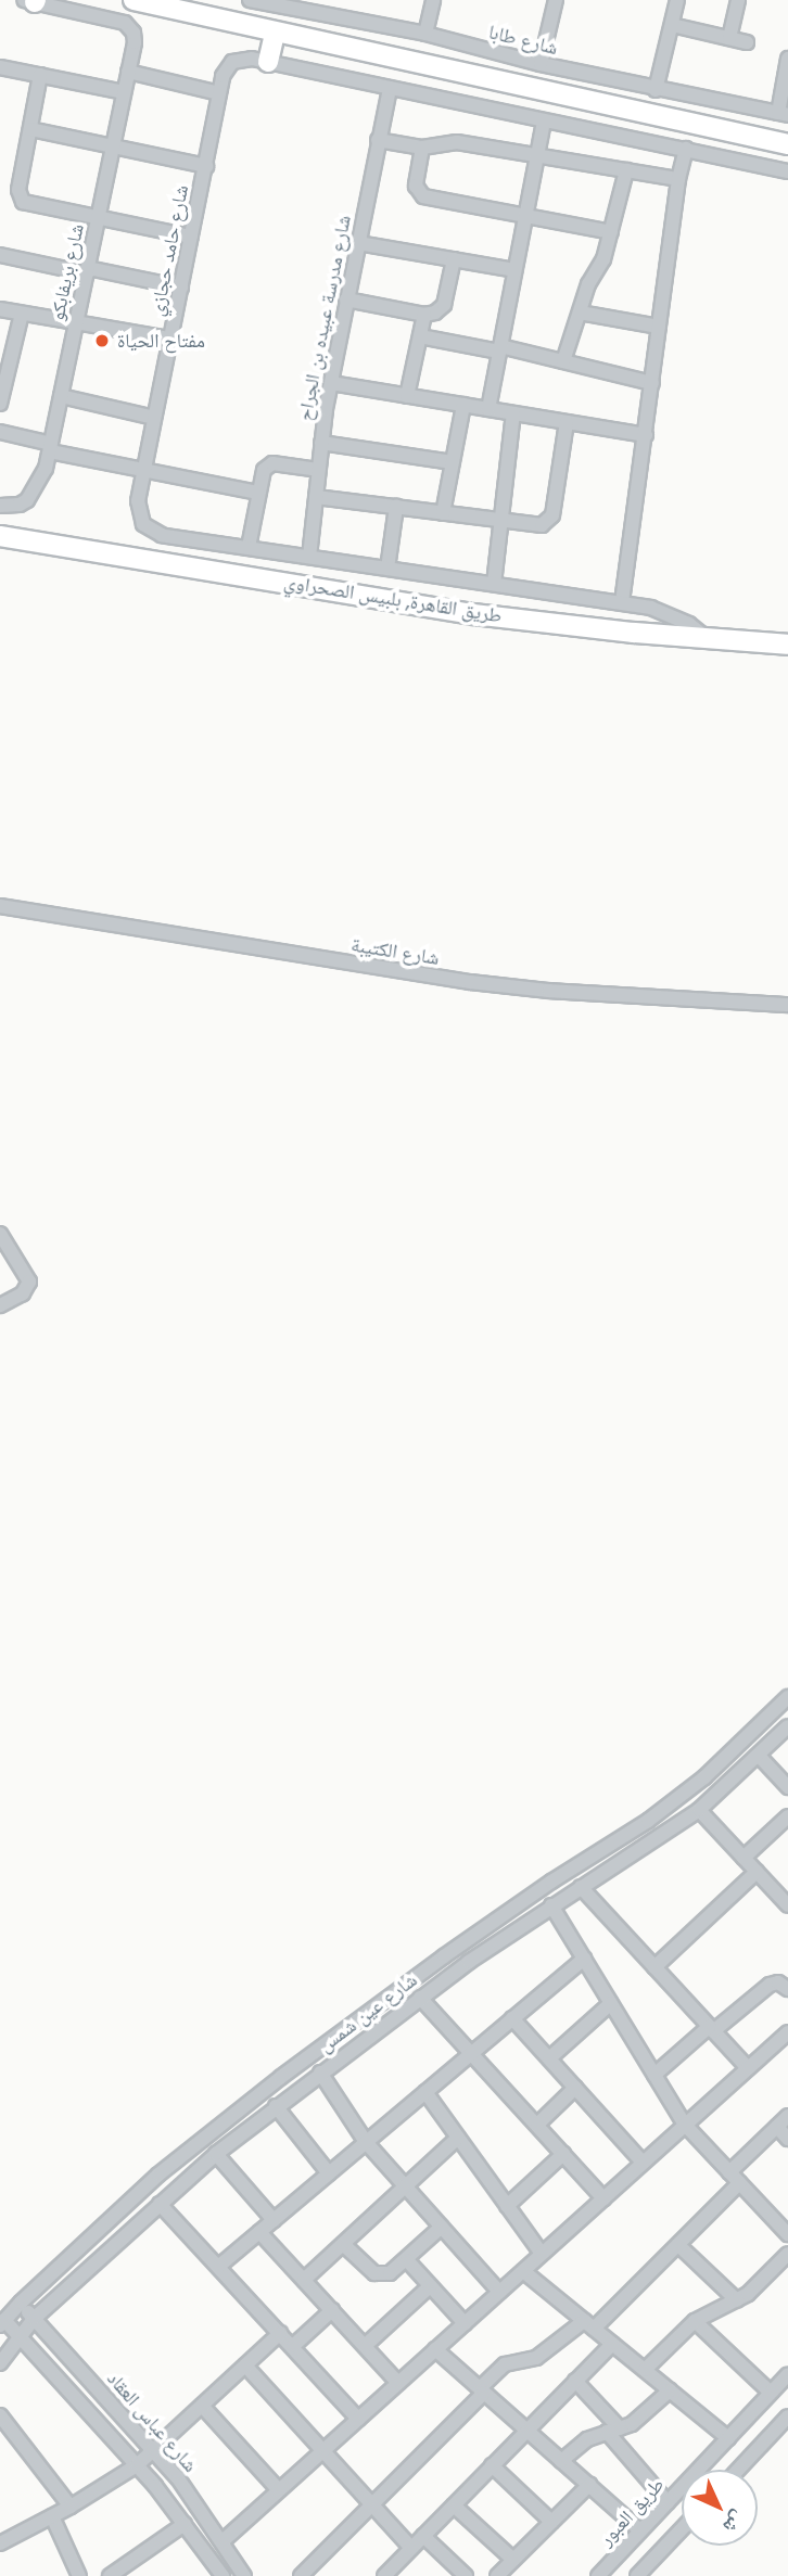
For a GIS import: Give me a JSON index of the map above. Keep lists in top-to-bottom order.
{
  "streets": {
    "highway": ["طريق القاهرة, بلبيس الصحراوي"],
    "street": [
      "شارع طابا",
      "شارع حامد حجازي",
      "شارع بريفابكو",
      "شارع مدرسة عبيده بن الجراح",
      "شارع الكتيبة",
      "شارع عين شمس",
      "شارع عباس العقاد",
      "طريق العبور"
    ]
  },
  "crossings": [
    ["شارع حامد حجازي", "شارع مدرسة عبيده بن الجراح"],
    ["شارع حامد حجازي", "طريق القاهرة, بلبيس الصحراوي"],
    ["شارع عين شمس", "شارع عباس العقاد"]
  ],
  "places": ["مفتاح الحياة"],
  "north": "bottom right"
}
